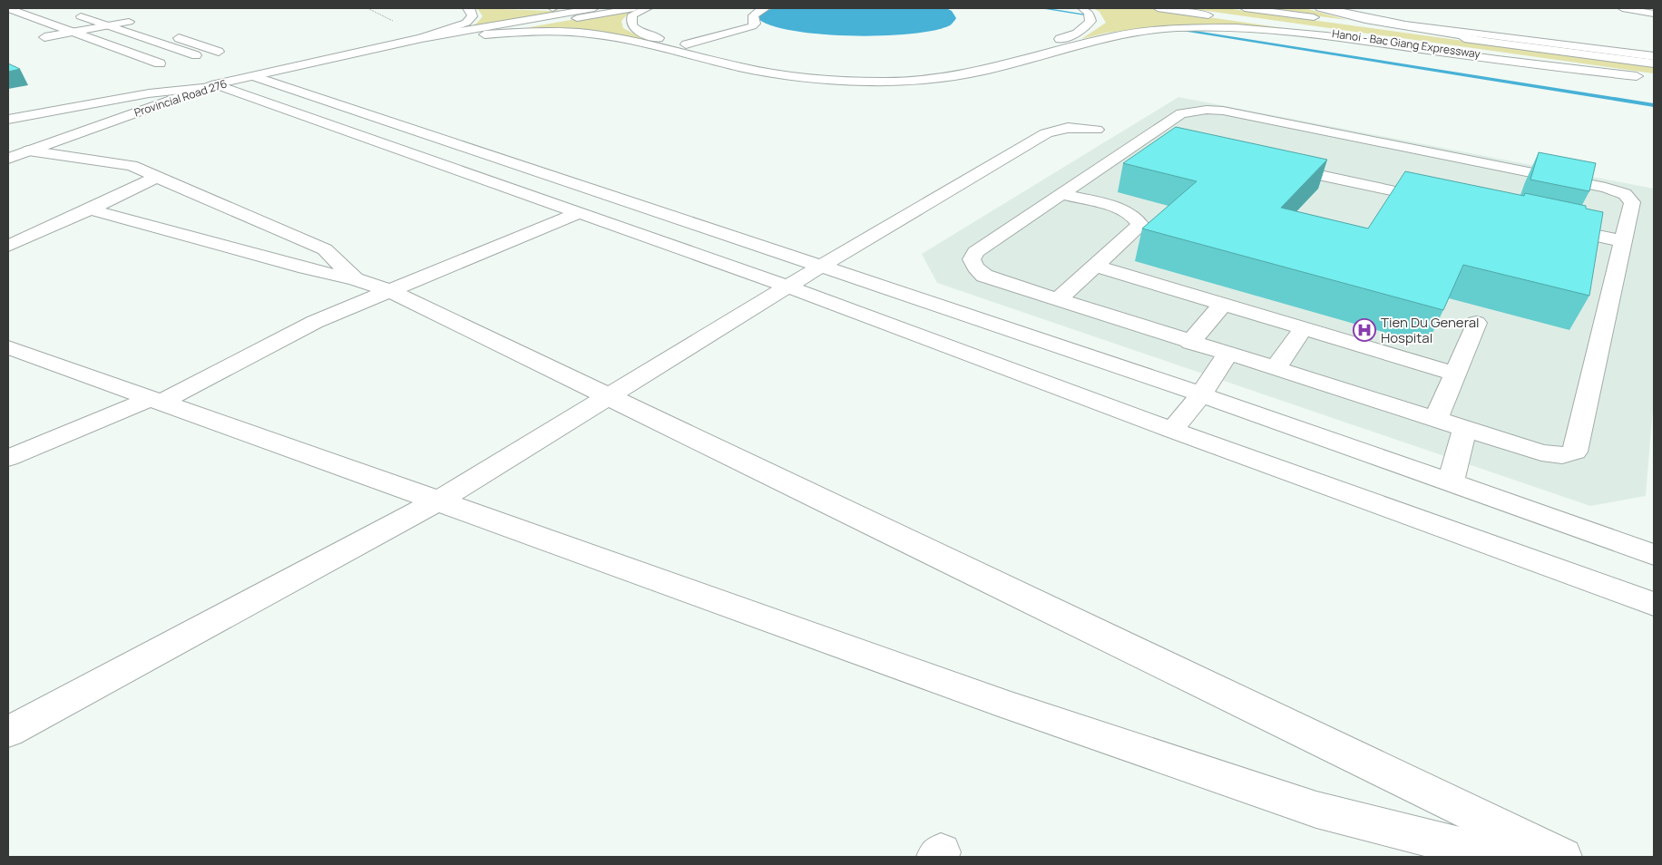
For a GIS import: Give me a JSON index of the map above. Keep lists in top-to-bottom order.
{
  "streets": {
    "main road": ["Hanoi - Bac Giang Expressway", "Provincial Road 276"]
  },
  "crossings": [
    ["Hanoi - Bac Giang Expressway", "Provincial Road 276"]
  ],
  "places": {
    "hospital": ["Tien Du General Hospital"]
  }
}
